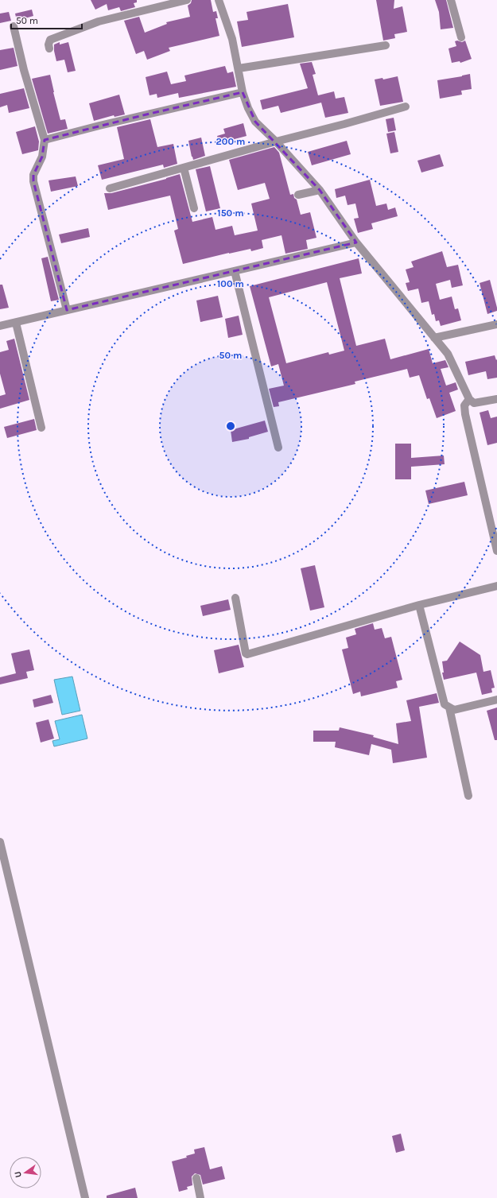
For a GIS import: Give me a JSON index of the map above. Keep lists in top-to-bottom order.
{
  "scale_bar": "50 m",
  "north": "left",
  "rings": [
    "200 m",
    "150 m",
    "100 m",
    "50 m"
  ]
}
